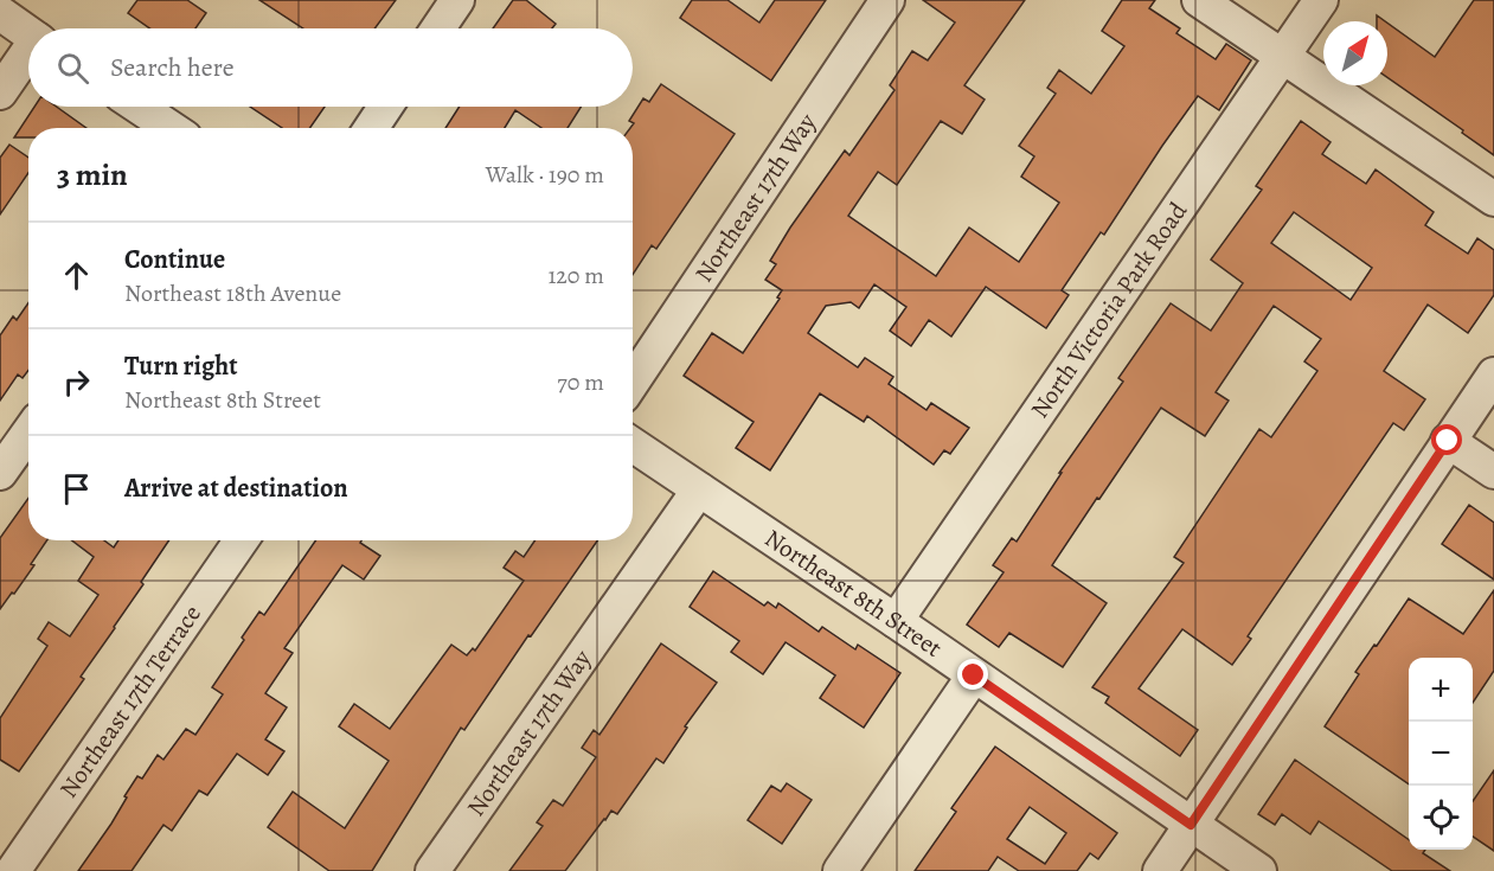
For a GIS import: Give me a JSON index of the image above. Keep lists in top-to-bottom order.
{
  "streets": {
    "street": [
      "Northeast 17th Way",
      "North Victoria Park Road",
      "Northeast 8th Street",
      "Northeast 17th Terrace"
    ]
  },
  "crossings": [
    ["Northeast 17th Way", "Northeast 8th Street"],
    ["North Victoria Park Road", "Northeast 8th Street"]
  ],
  "north": "top right",
  "page": {
    "search": "Search here",
    "heading": ["3 min", "Walk · 190 m"],
    "list": [
      ["Continue", "Northeast 18th Avenue", "120 m"],
      ["Turn right", "Northeast 8th Street", "70 m"],
      "Arrive at destination"
    ],
    "map_buttons": ["+", "−"]
  }
}
